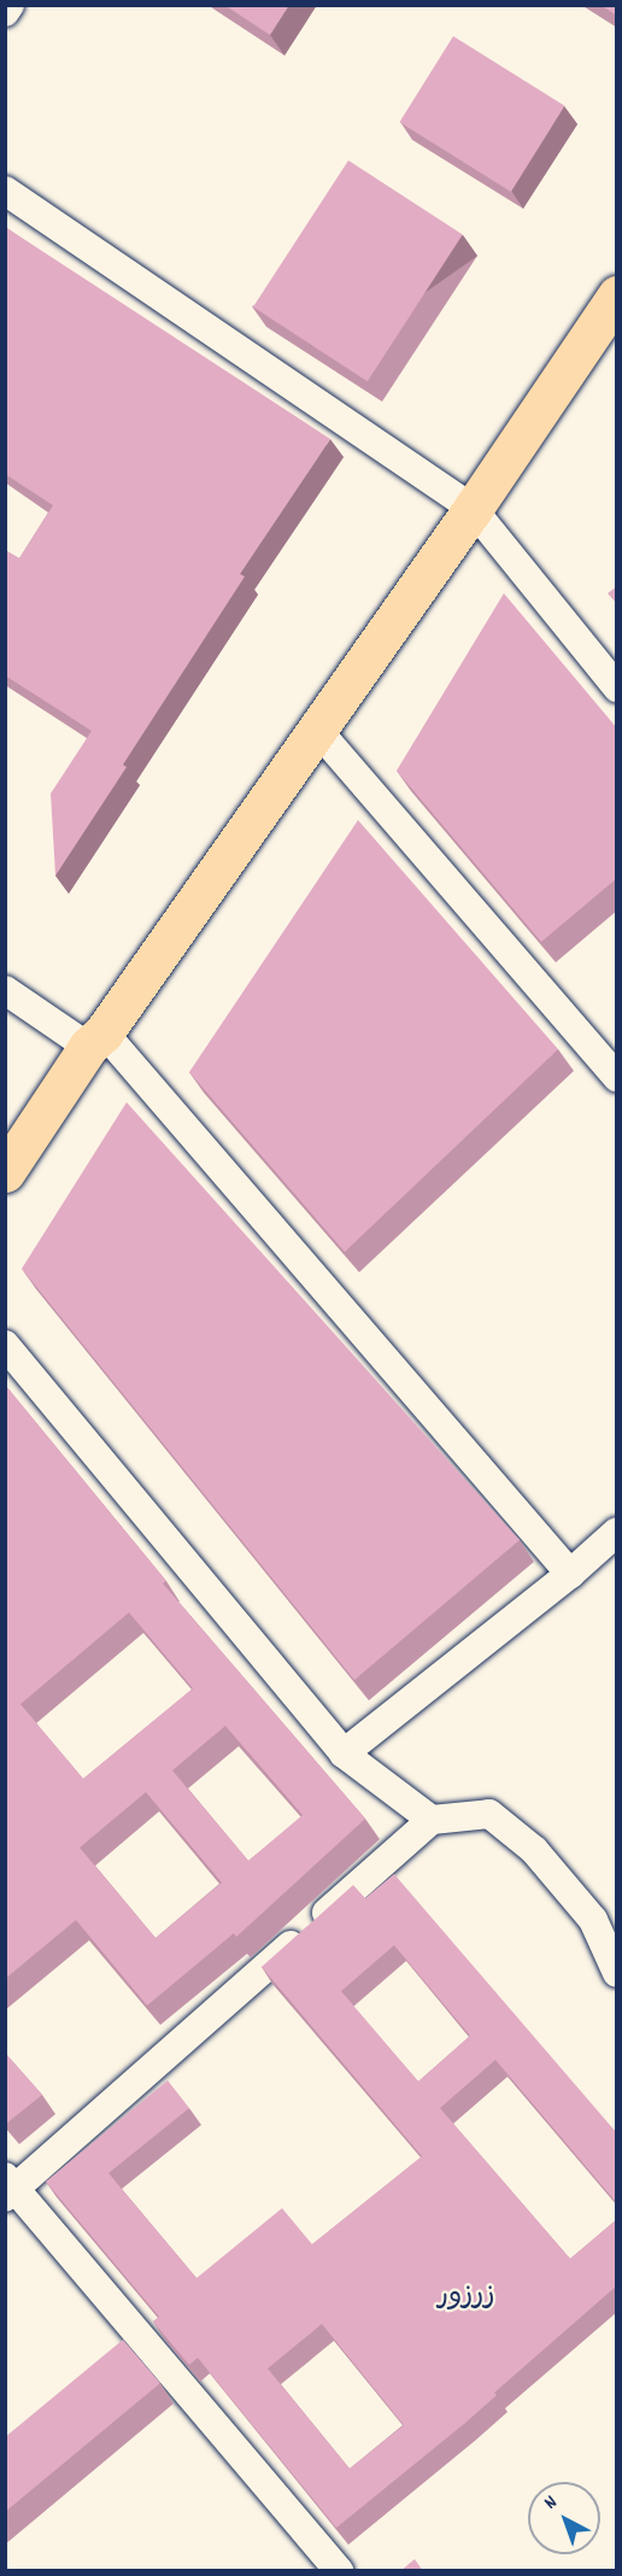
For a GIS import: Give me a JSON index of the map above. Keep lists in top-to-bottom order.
{
  "districts": ["زرزور"],
  "north": "top left"
}
